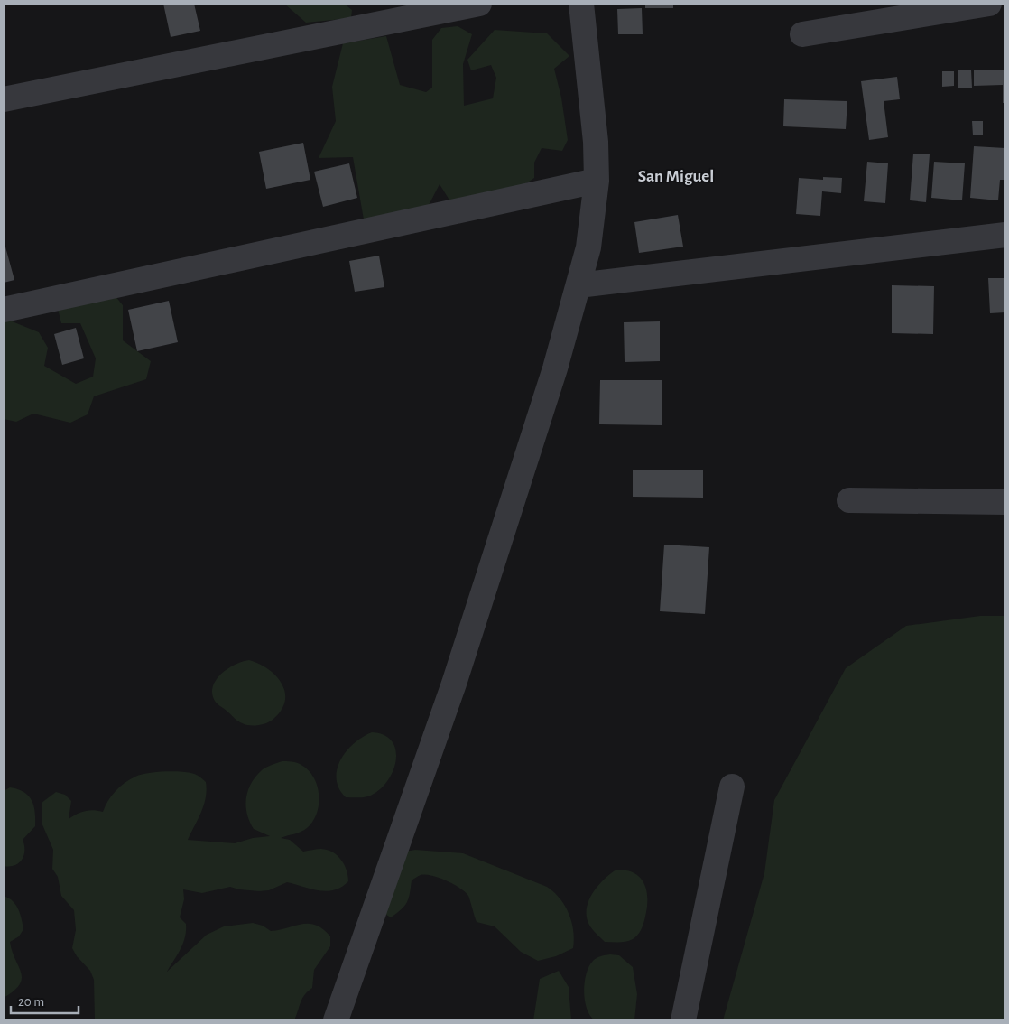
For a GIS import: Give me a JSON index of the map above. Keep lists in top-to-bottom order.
{
  "districts": ["San Miguel"],
  "scale_bar": "20 m"
}
